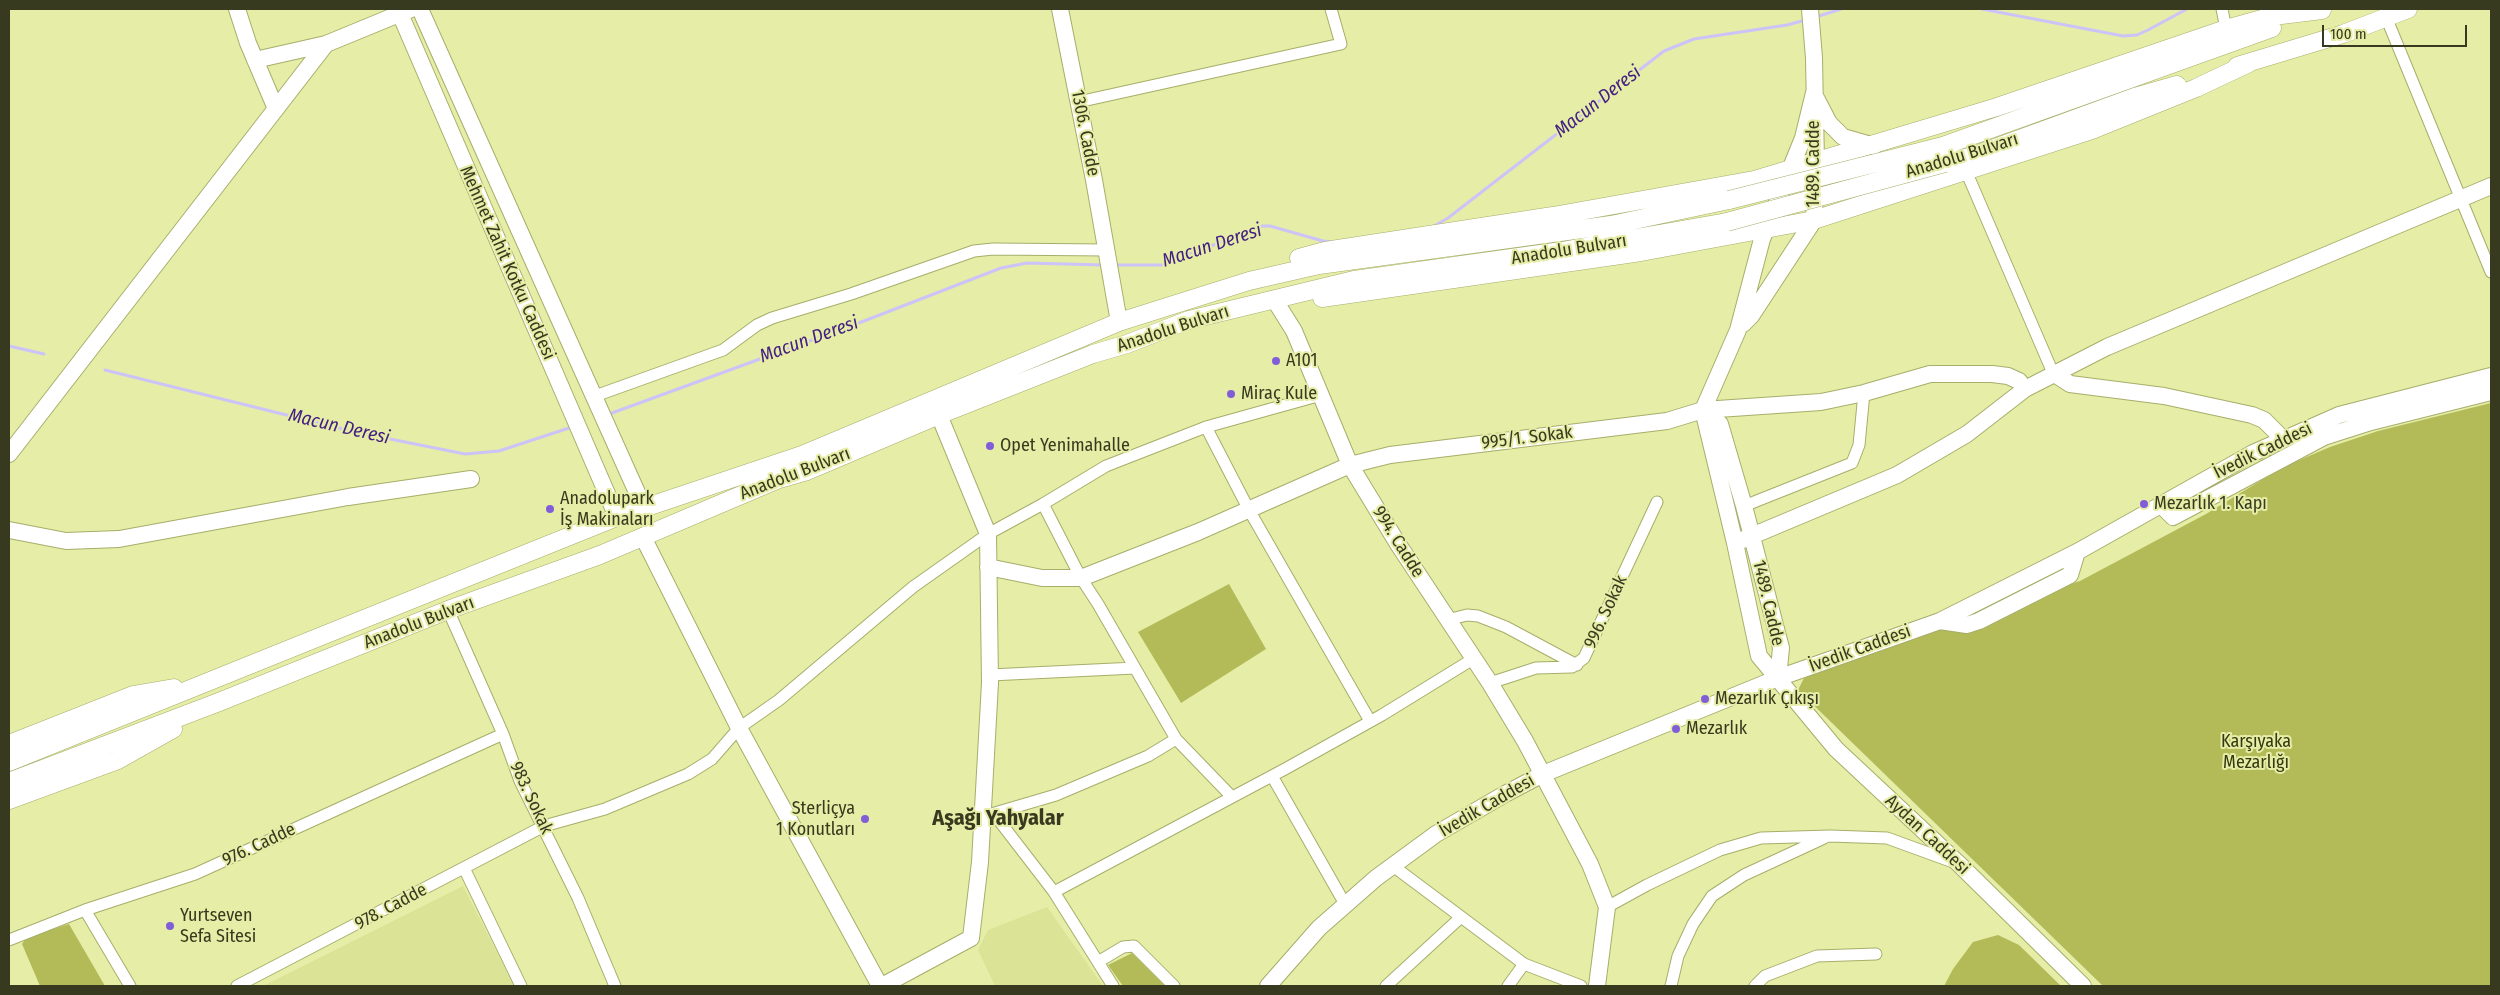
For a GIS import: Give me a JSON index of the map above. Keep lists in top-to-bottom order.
{
  "streets": {
    "main road": ["Anadolu Bulvarı"],
    "street": [
      "1306. Cadde",
      "1489. Cadde",
      "Mehmet Zahit Kotku Caddesi",
      "995/1. Sokak",
      "İvedik Caddesi",
      "994. Cadde",
      "996. Sokak",
      "983. Sokak",
      "Aydan Caddesi",
      "976. Cadde",
      "978. Cadde"
    ]
  },
  "crossings": [
    ["1306. Cadde", "Anadolu Bulvarı"],
    ["Anadolu Bulvarı", "Mehmet Zahit Kotku Caddesi"],
    ["Anadolu Bulvarı", "994. Cadde"],
    ["Anadolu Bulvarı", "983. Sokak"],
    ["1489. Cadde", "995/1. Sokak"],
    ["1489. Cadde", "İvedik Caddesi"],
    ["1489. Cadde", "Aydan Caddesi"],
    ["995/1. Sokak", "994. Cadde"],
    ["İvedik Caddesi", "994. Cadde"],
    ["İvedik Caddesi", "Aydan Caddesi"],
    ["994. Cadde", "996. Sokak"],
    ["994. Cadde", "978. Cadde"],
    ["983. Sokak", "976. Cadde"],
    ["983. Sokak", "978. Cadde"]
  ],
  "districts": ["Aşağı Yahyalar"],
  "water": ["Macun Deresi"],
  "parks": ["Karşıyaka Mezarlığı"],
  "places": [
    "A101",
    "Miraç Kule",
    "Opet Yenimahalle",
    "Mezarlık 1. Kapı",
    "Anadolupark İş Makinaları",
    "Mezarlık Çıkışı",
    "Mezarlık",
    "Sterliçya 1 Konutları",
    "Yurtseven Sefa Sitesi"
  ],
  "scale_bar": "100 m"
}
